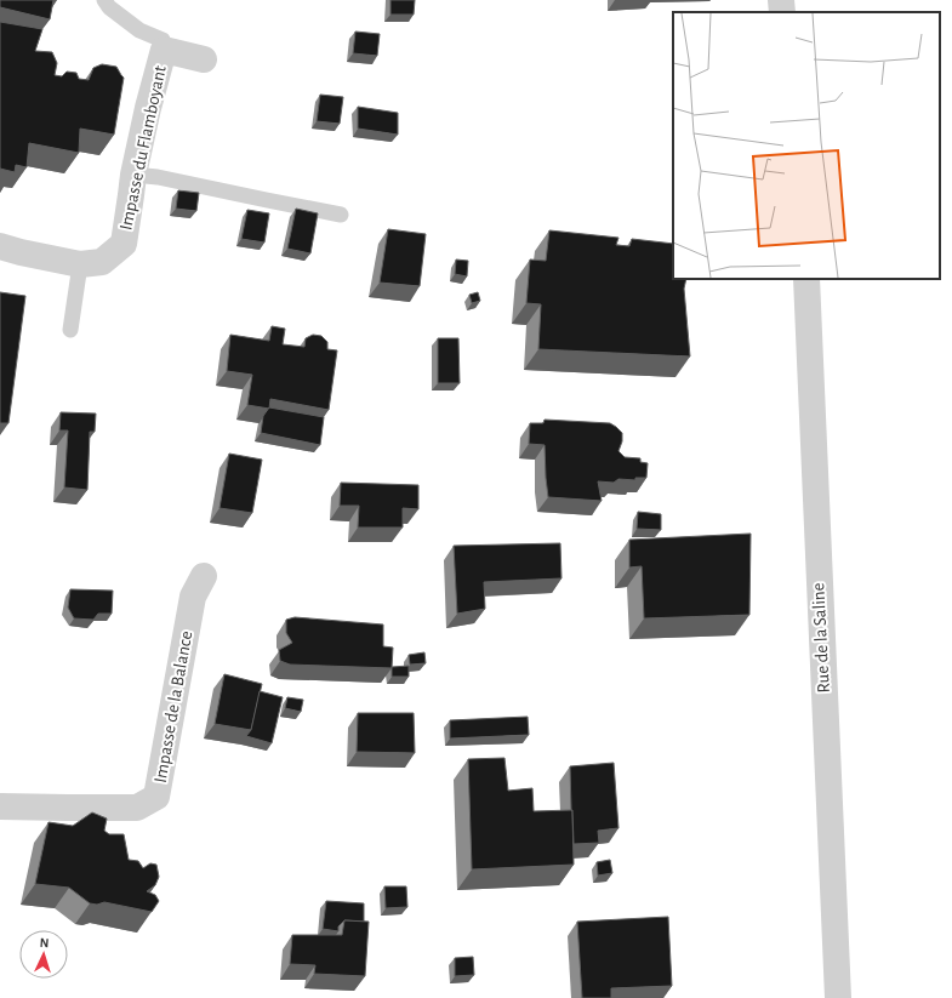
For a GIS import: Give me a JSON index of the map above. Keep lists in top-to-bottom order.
{
  "streets": {
    "street": ["Impasse du Flamboyant", "Rue de la Saline", "Impasse de la Balance"]
  },
  "north": "top"
}
